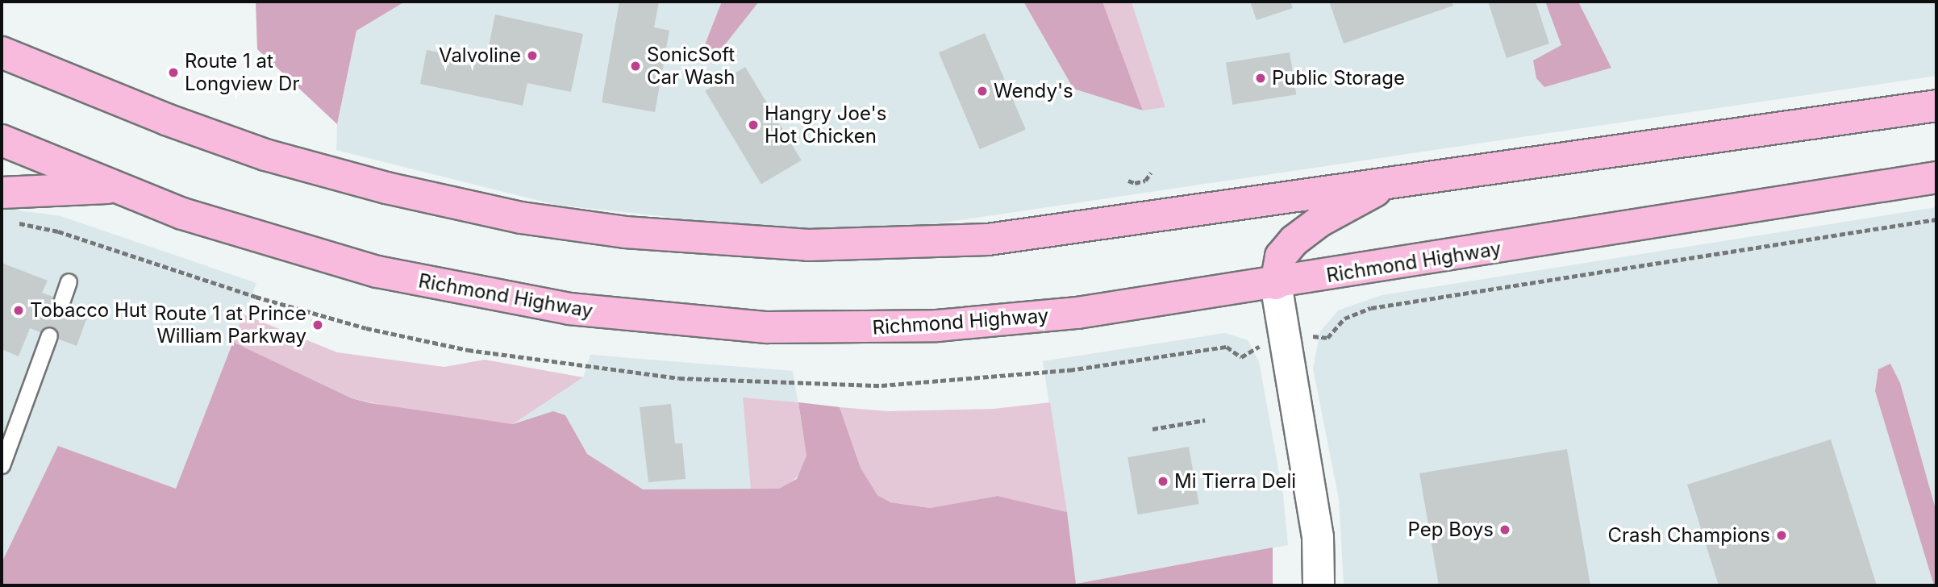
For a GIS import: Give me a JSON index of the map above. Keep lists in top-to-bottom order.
{
  "streets": {
    "main road": ["Richmond Highway"]
  },
  "places": [
    "Valvoline",
    "SonicSoft Car Wash",
    "Route 1 at Longview Dr",
    "Public Storage",
    "Wendy's",
    "Hangry Joe's Hot Chicken",
    "Tobacco Hut",
    "Route 1 at Prince William Parkway",
    "Mi Tierra Deli",
    "Pep Boys",
    "Crash Champions"
  ]
}
